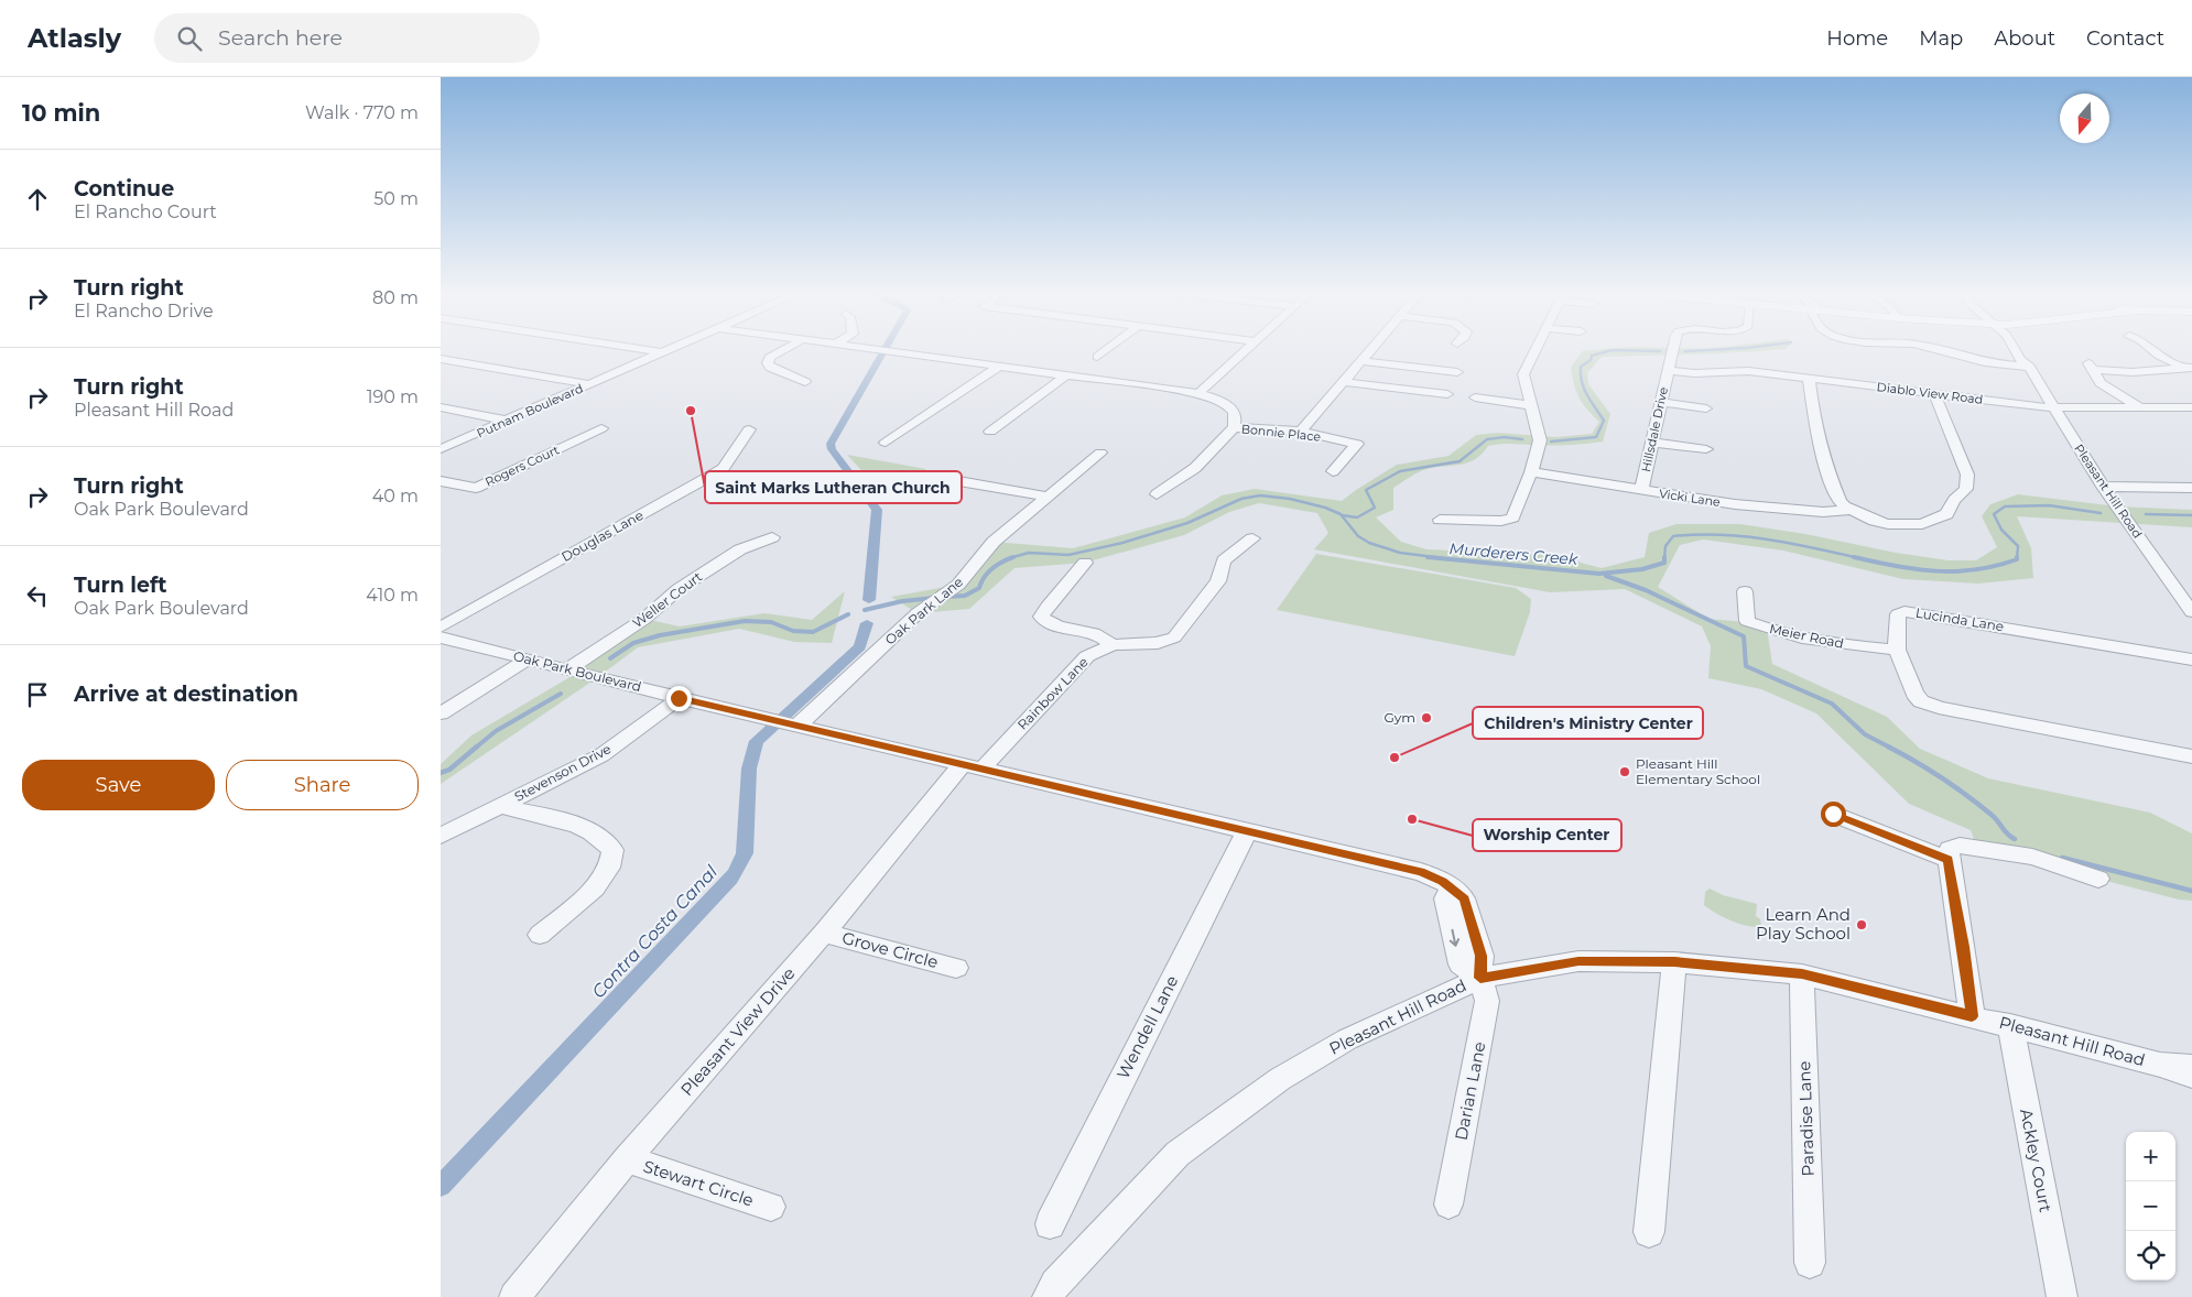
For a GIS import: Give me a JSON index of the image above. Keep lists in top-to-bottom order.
{
  "streets": {
    "street": [
      "Diablo View Road",
      "Putnam Boulevard",
      "Hillsdale Drive",
      "Bonnie Place",
      "Rogers Court",
      "Pleasant Hill Road",
      "Vicki Lane",
      "Douglas Lane",
      "Weller Court",
      "Oak Park Lane",
      "Lucinda Lane",
      "Meier Road",
      "Oak Park Boulevard",
      "Rainbow Lane",
      "Stevenson Drive",
      "Grove Circle",
      "Wendell Lane",
      "Pleasant View Drive",
      "Darian Lane",
      "Paradise Lane",
      "Ackley Court",
      "Stewart Circle"
    ]
  },
  "crossings": [
    ["Diablo View Road", "Hillsdale Drive"],
    ["Diablo View Road", "Pleasant Hill Road"],
    ["Hillsdale Drive", "Vicki Lane"],
    ["Pleasant Hill Road", "Oak Park Boulevard"],
    ["Pleasant Hill Road", "Darian Lane"],
    ["Pleasant Hill Road", "Paradise Lane"],
    ["Pleasant Hill Road", "Ackley Court"],
    ["Weller Court", "Oak Park Boulevard"],
    ["Oak Park Lane", "Oak Park Boulevard"],
    ["Lucinda Lane", "Meier Road"],
    ["Oak Park Boulevard", "Rainbow Lane"],
    ["Oak Park Boulevard", "Stevenson Drive"],
    ["Oak Park Boulevard", "Wendell Lane"],
    ["Oak Park Boulevard", "Pleasant View Drive"],
    ["Oak Park Boulevard", "Darian Lane"],
    ["Rainbow Lane", "Pleasant View Drive"],
    ["Grove Circle", "Pleasant View Drive"],
    ["Pleasant View Drive", "Stewart Circle"]
  ],
  "water": ["Murderers Creek", "Contra Costa Canal"],
  "places": [
    "Saint Marks Lutheran Church",
    "Gym",
    "Children's Ministry Center",
    "Pleasant Hill Elementary School",
    "Worship Center",
    "Learn And Play School"
  ],
  "north": "bottom",
  "page": {
    "header": "Atlasly",
    "search": "Search here",
    "nav": [
      "Home",
      "Map",
      "About",
      "Contact"
    ],
    "heading": ["10 min", "Walk · 770 m"],
    "list": [
      ["Continue", "El Rancho Court", "50 m"],
      ["Turn right", "El Rancho Drive", "80 m"],
      ["Turn right", "Pleasant Hill Road", "190 m"],
      ["Turn right", "Oak Park Boulevard", "40 m"],
      ["Turn left", "Oak Park Boulevard", "410 m"],
      "Arrive at destination"
    ],
    "buttons": ["Save", "Share"],
    "map_buttons": ["+", "−"]
  }
}
